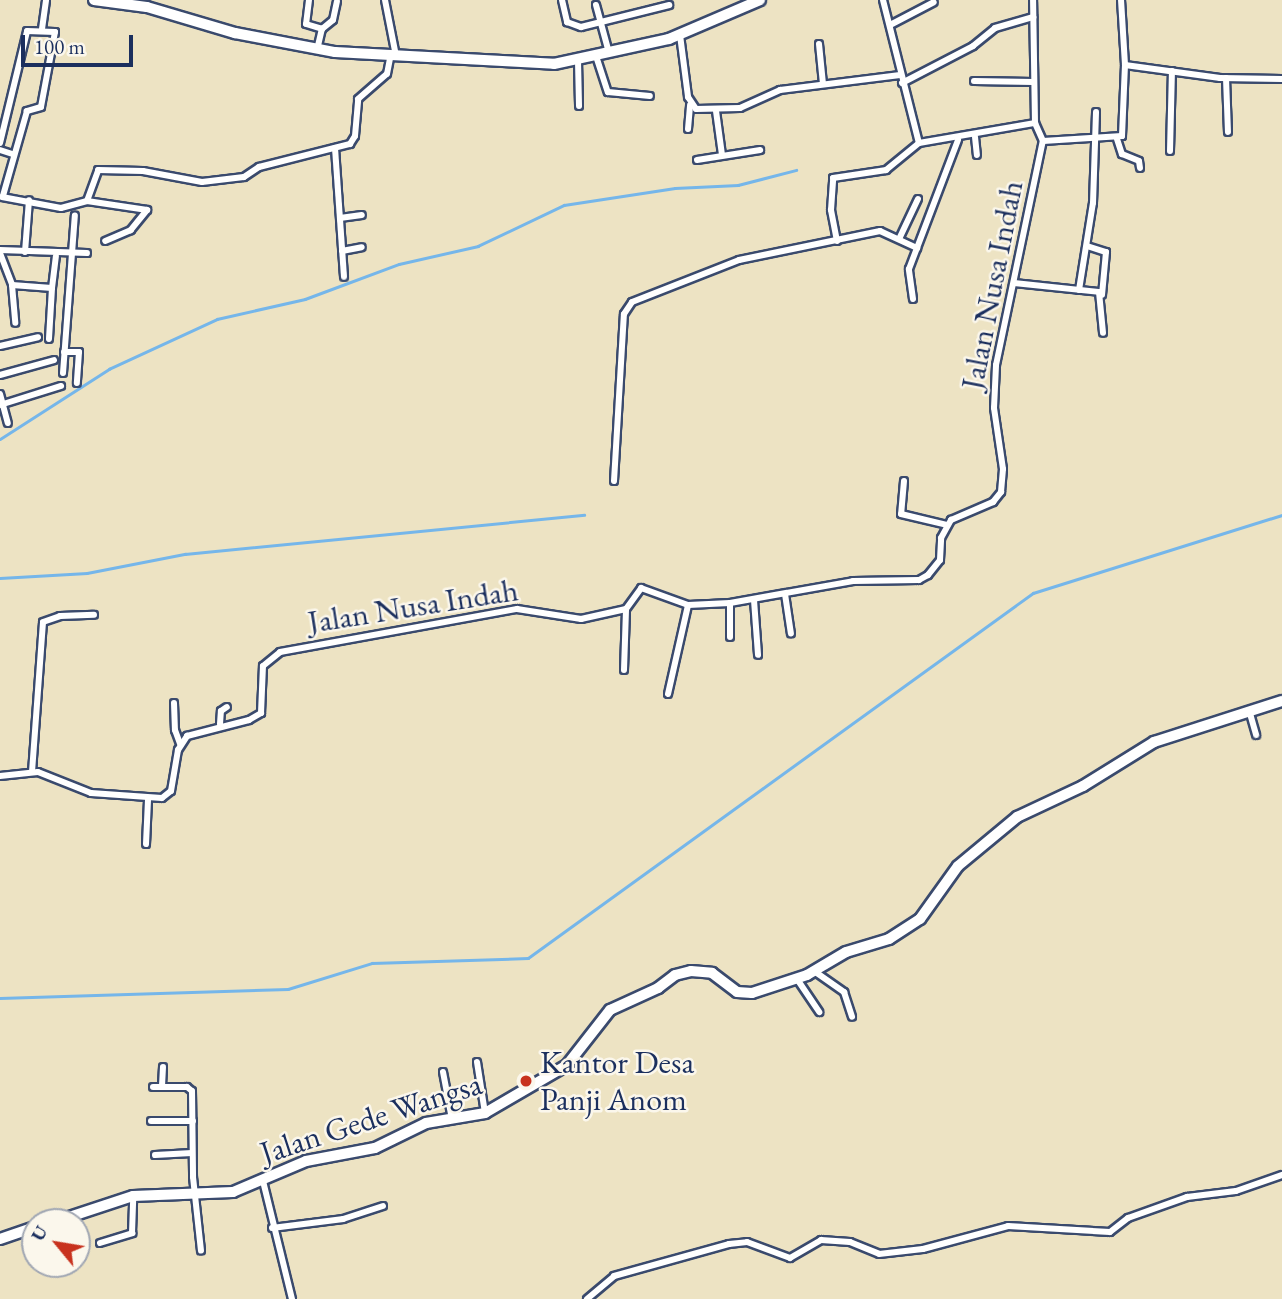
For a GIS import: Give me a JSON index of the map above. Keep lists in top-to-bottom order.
{
  "streets": {
    "street": ["Jalan Nusa Indah", "Jalan Gede Wangsa"]
  },
  "places": ["Kantor Desa Panji Anom"],
  "scale_bar": "100 m",
  "north": "top left"
}
